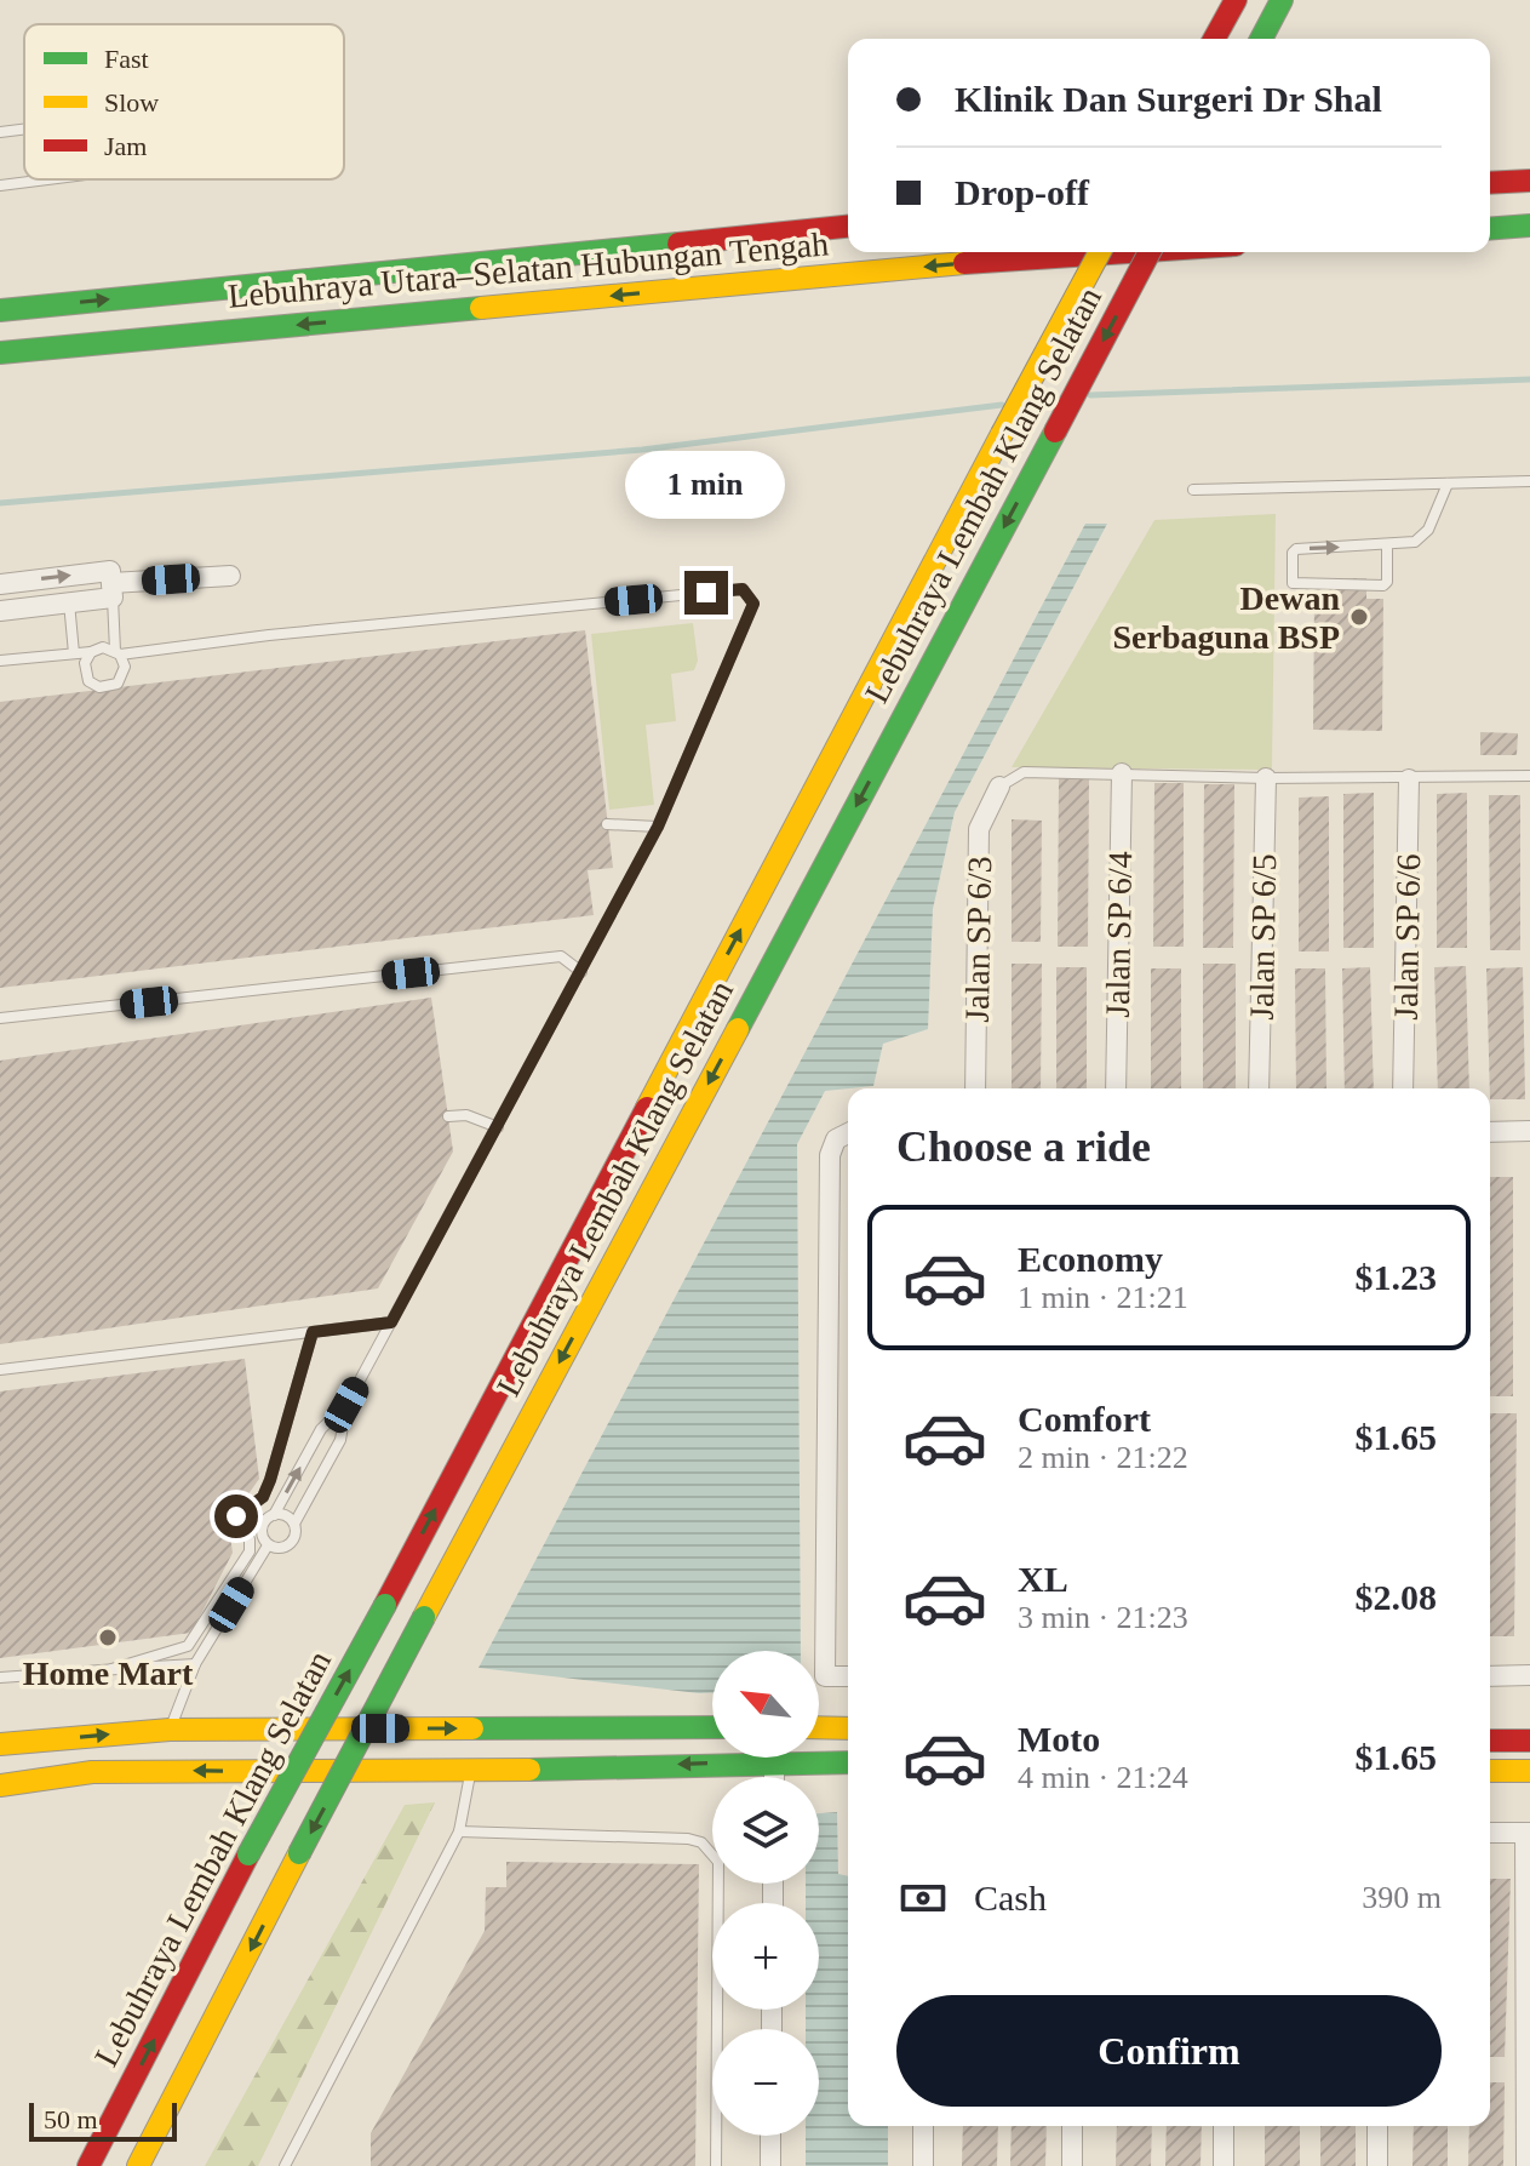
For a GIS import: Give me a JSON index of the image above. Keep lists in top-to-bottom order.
{
  "streets": {
    "main road": ["Lebuhraya Utara–Selatan Hubungan Tengah", "Lebuhraya Lembah Klang Selatan"],
    "street": [
      "Jalan SP 6/4",
      "Jalan SP 6/5",
      "Jalan SP 6/6",
      "Jalan SP 6/3"
    ]
  },
  "places": ["Dewan Serbaguna BSP", "Home Mart"],
  "legend": ["Fast", "Slow", "Jam"],
  "scale_bar": "50 m",
  "north": "top left",
  "page": {
    "banner": ["Klinik Dan Surgeri Dr Shal", "Drop-off"],
    "bubble": "1 min",
    "heading": "Choose a ride",
    "list": [
      {
        "name": "Economy",
        "note": "1 min · 21:21",
        "value": "$1.23"
      },
      {
        "name": "Comfort",
        "note": "2 min · 21:22",
        "value": "$1.65"
      },
      {
        "name": "XL",
        "note": "3 min · 21:23",
        "value": "$2.08"
      },
      {
        "name": "Moto",
        "note": "4 min · 21:24",
        "value": "$1.65"
      }
    ],
    "map_buttons": ["+", "−"],
    "pay": ["Cash", "390 m"],
    "buttons": "Confirm",
    "scale": "50 m"
  }
}
